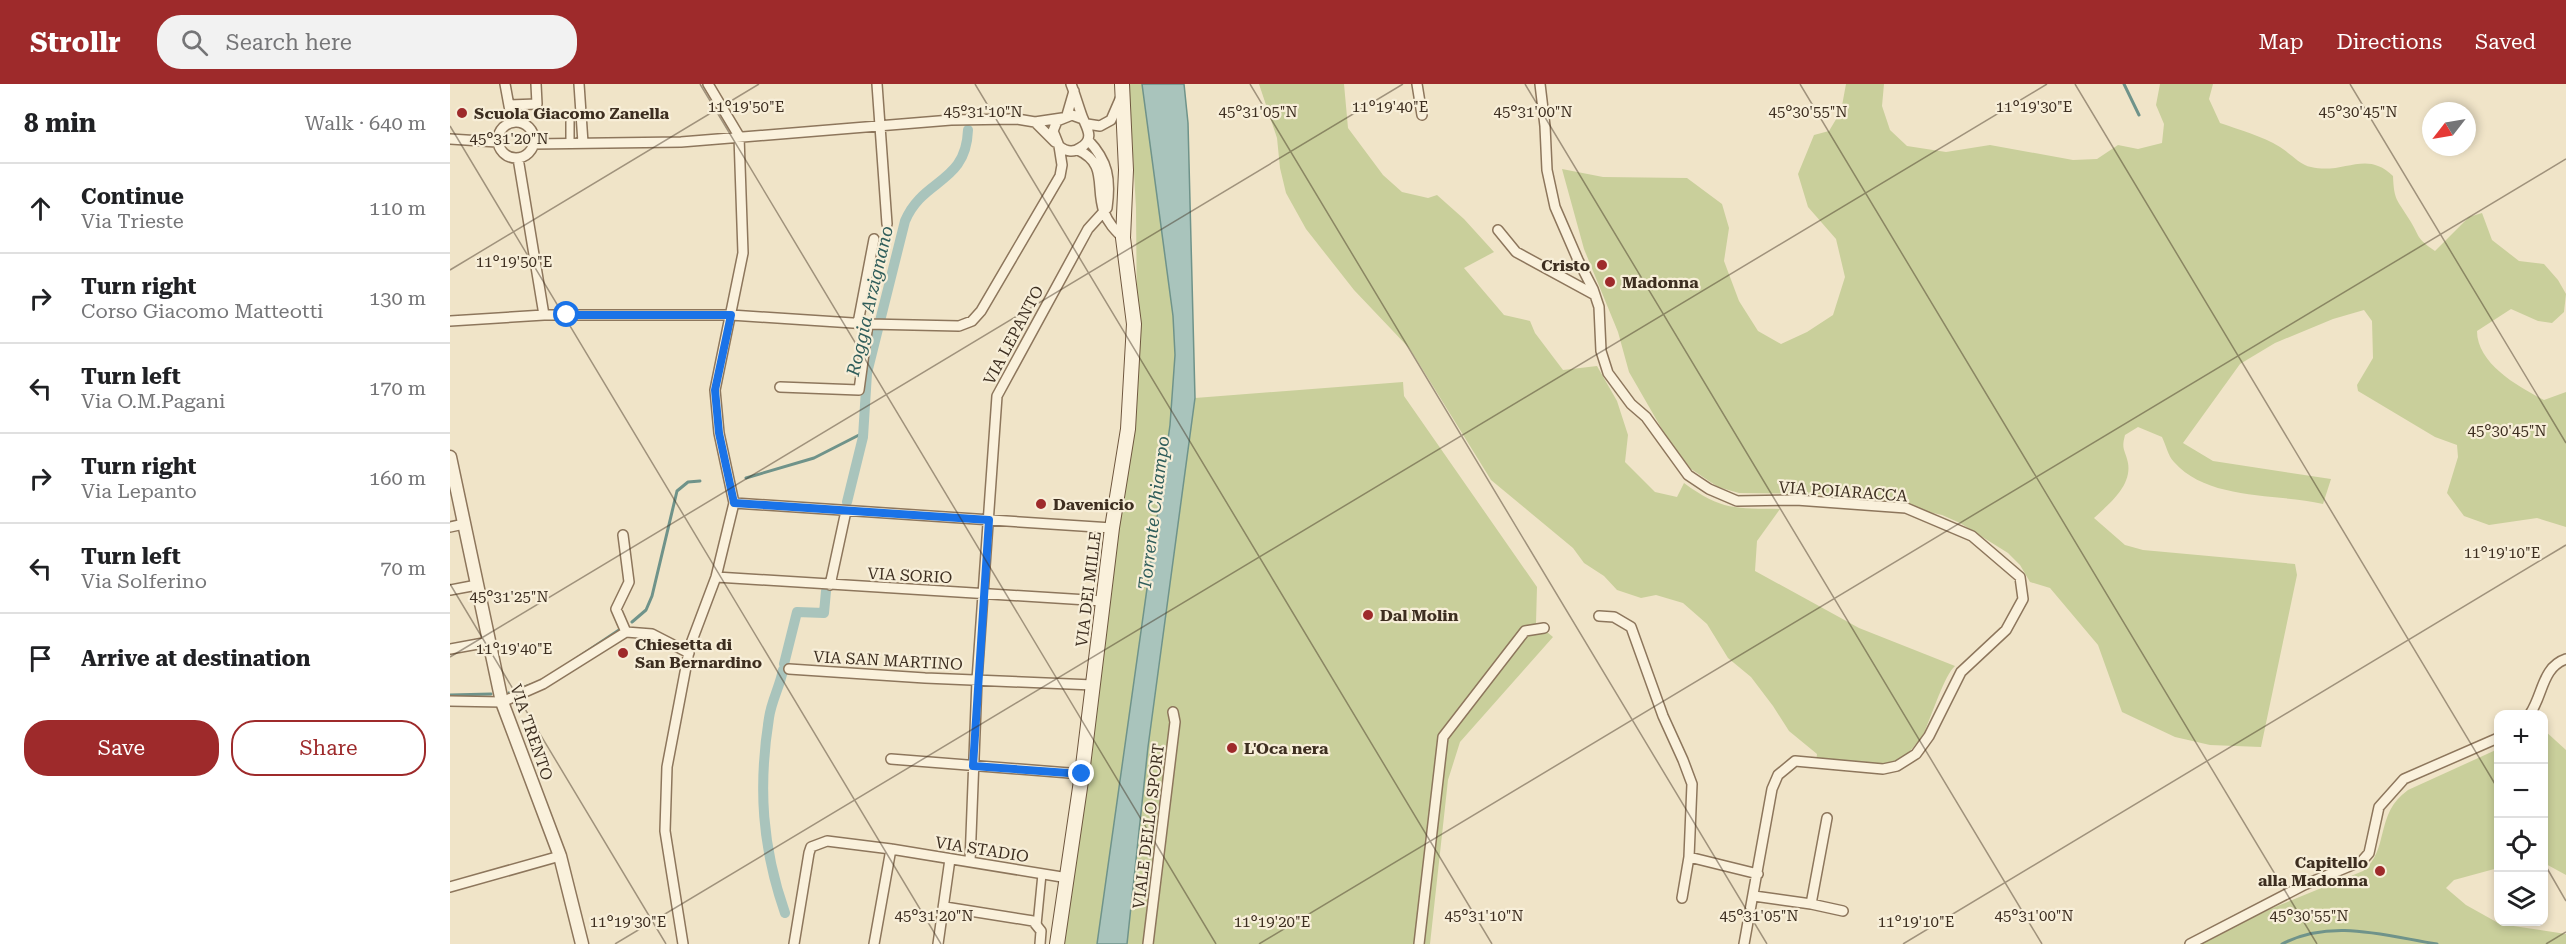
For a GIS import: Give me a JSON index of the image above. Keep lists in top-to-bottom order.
{
  "streets": {
    "main road": ["VIA DEI MILLE"],
    "street": [
      "VIA LEPANTO",
      "VIA POIARACCA",
      "VIA SORIO",
      "VIA SAN MARTINO",
      "VIA TRENTO",
      "VIALE DELLO SPORT",
      "VIA STADIO"
    ]
  },
  "crossings": [
    ["VIA LEPANTO", "VIA SORIO"],
    ["VIA LEPANTO", "VIA SAN MARTINO"],
    ["VIA LEPANTO", "VIA STADIO"],
    ["VIA SORIO", "VIA DEI MILLE"],
    ["VIA DEI MILLE", "VIA SAN MARTINO"],
    ["VIA DEI MILLE", "VIA STADIO"]
  ],
  "water": ["Roggia Arzignano", "Torrente Chiampo"],
  "places": [
    "Scuola Giacomo Zanella",
    "Cristo",
    "Madonna",
    "Davenicio",
    "Dal Molin",
    "Chiesetta di San Bernardino",
    "L'Oca nera",
    "Capitello alla Madonna"
  ],
  "north": "bottom left",
  "page": {
    "header": "Strollr",
    "search": "Search here",
    "nav": ["Map", "Directions", "Saved"],
    "heading": ["8 min", "Walk · 640 m"],
    "list": [
      ["Continue", "Via Trieste", "110 m"],
      ["Turn right", "Corso Giacomo Matteotti", "130 m"],
      ["Turn left", "Via O.M.Pagani", "170 m"],
      ["Turn right", "Via Lepanto", "160 m"],
      ["Turn left", "Via Solferino", "70 m"],
      "Arrive at destination"
    ],
    "buttons": ["Save", "Share"],
    "map_buttons": ["+", "−"]
  },
  "coordinates": [
    "11°19'50\"E",
    "11°19'40\"E",
    "11°19'30\"E",
    "45°31'05\"N",
    "45°30'45\"N",
    "45°31'10\"N",
    "45°31'00\"N",
    "45°30'55\"N",
    "45°31'20\"N",
    "11°19'10\"E",
    "45°31'25\"N",
    "11°19'20\"E"
  ]
}
